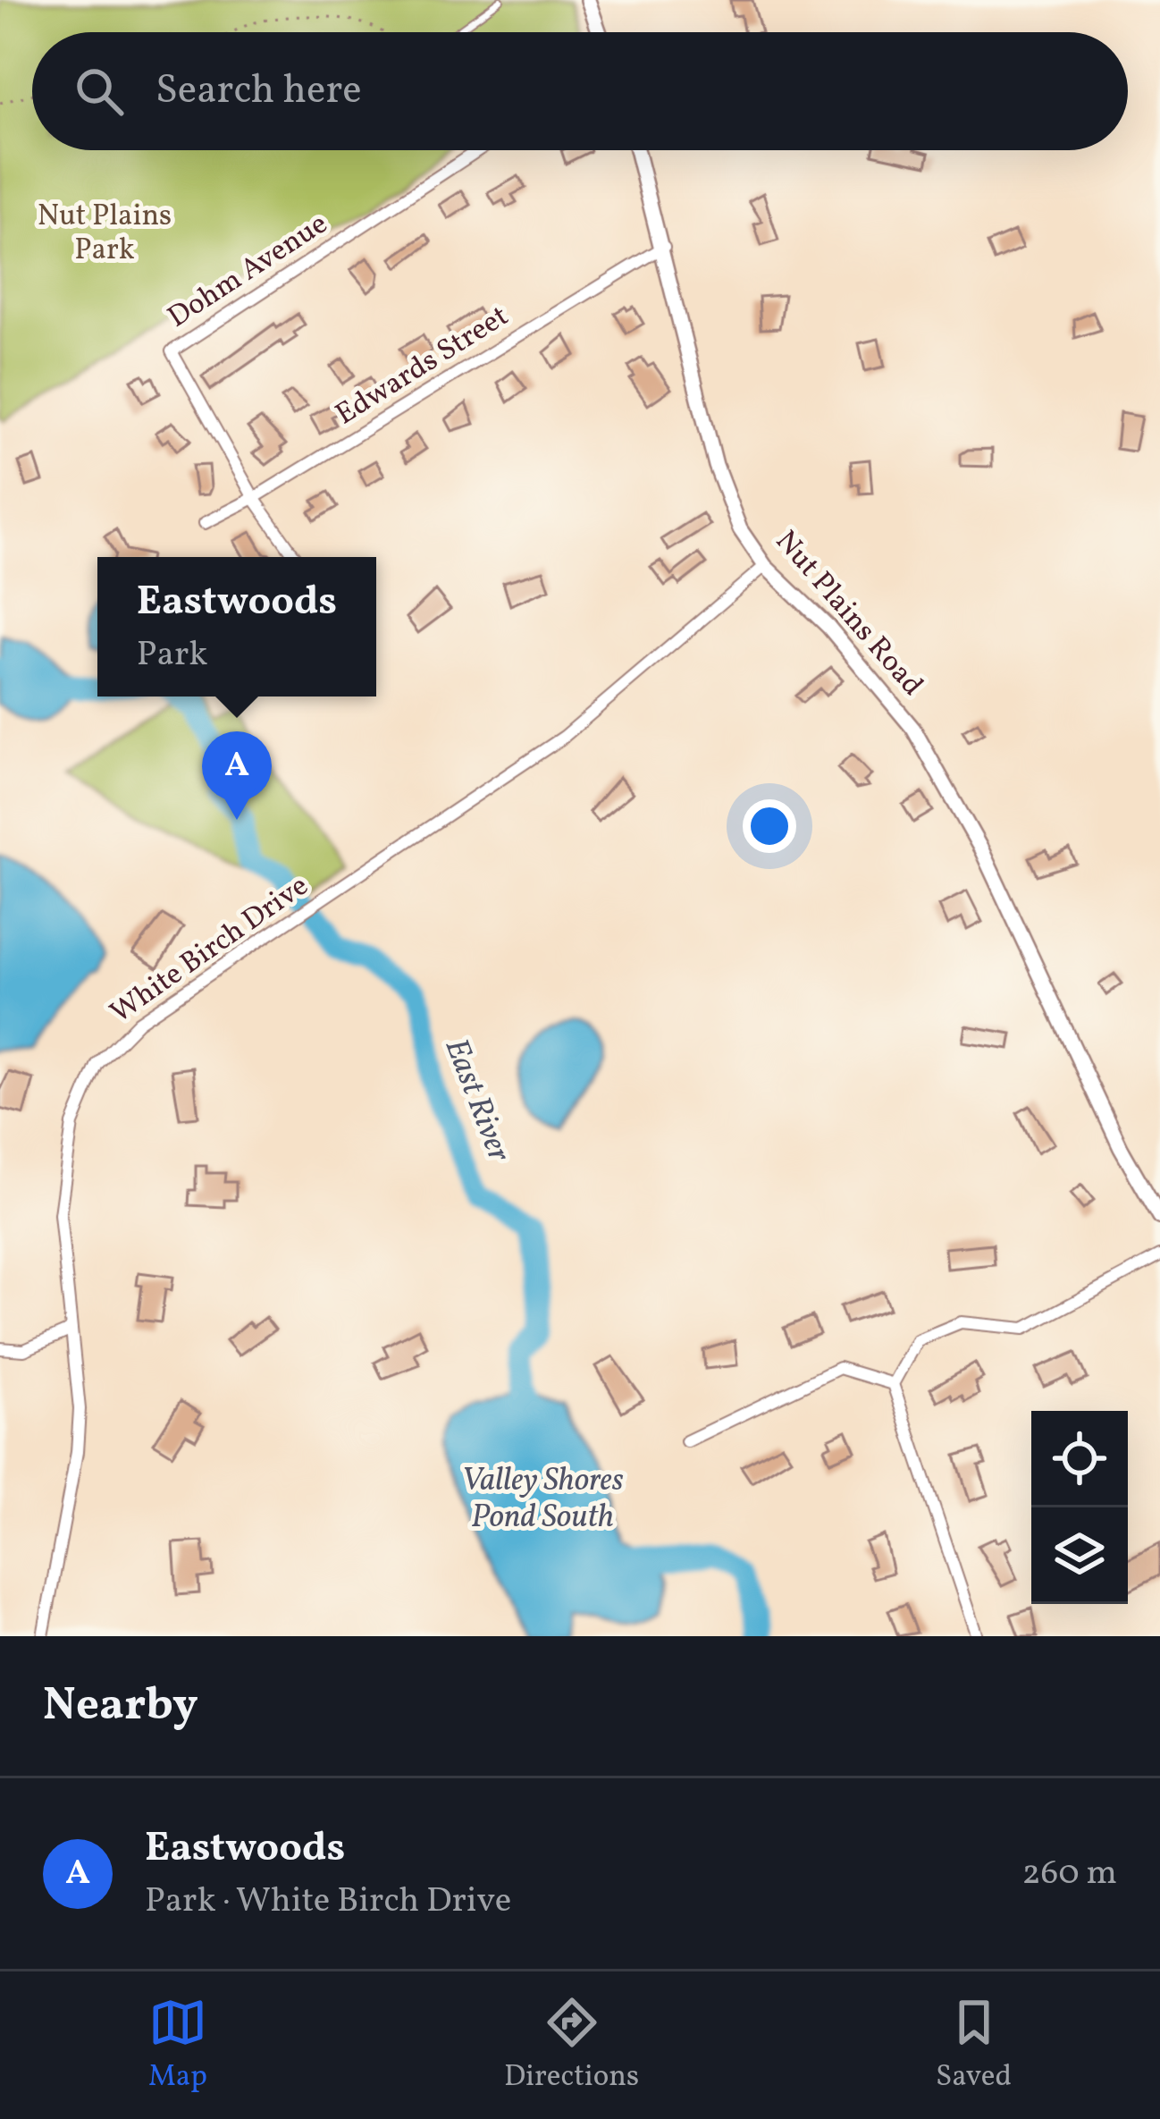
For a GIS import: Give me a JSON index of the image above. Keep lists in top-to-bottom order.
{
  "streets": {
    "street": [
      "Dohm Avenue",
      "Edwards Street",
      "Nut Plains Road",
      "White Birch Drive"
    ]
  },
  "crossings": [
    ["Dohm Avenue", "Edwards Street"],
    ["Edwards Street", "Nut Plains Road"],
    ["Nut Plains Road", "White Birch Drive"]
  ],
  "water": ["East River", "Valley Shores Pond South"],
  "parks": ["Nut Plains Park"],
  "page": {
    "search": "Search here",
    "popup": ["Eastwoods", "Park"],
    "pins": "A",
    "heading": "Nearby",
    "list": [
      {
        "mark": "A",
        "name": "Eastwoods",
        "note": "Park · White Birch Drive",
        "value": "260 m"
      }
    ],
    "nav": ["Map", "Directions", "Saved"]
  }
}
